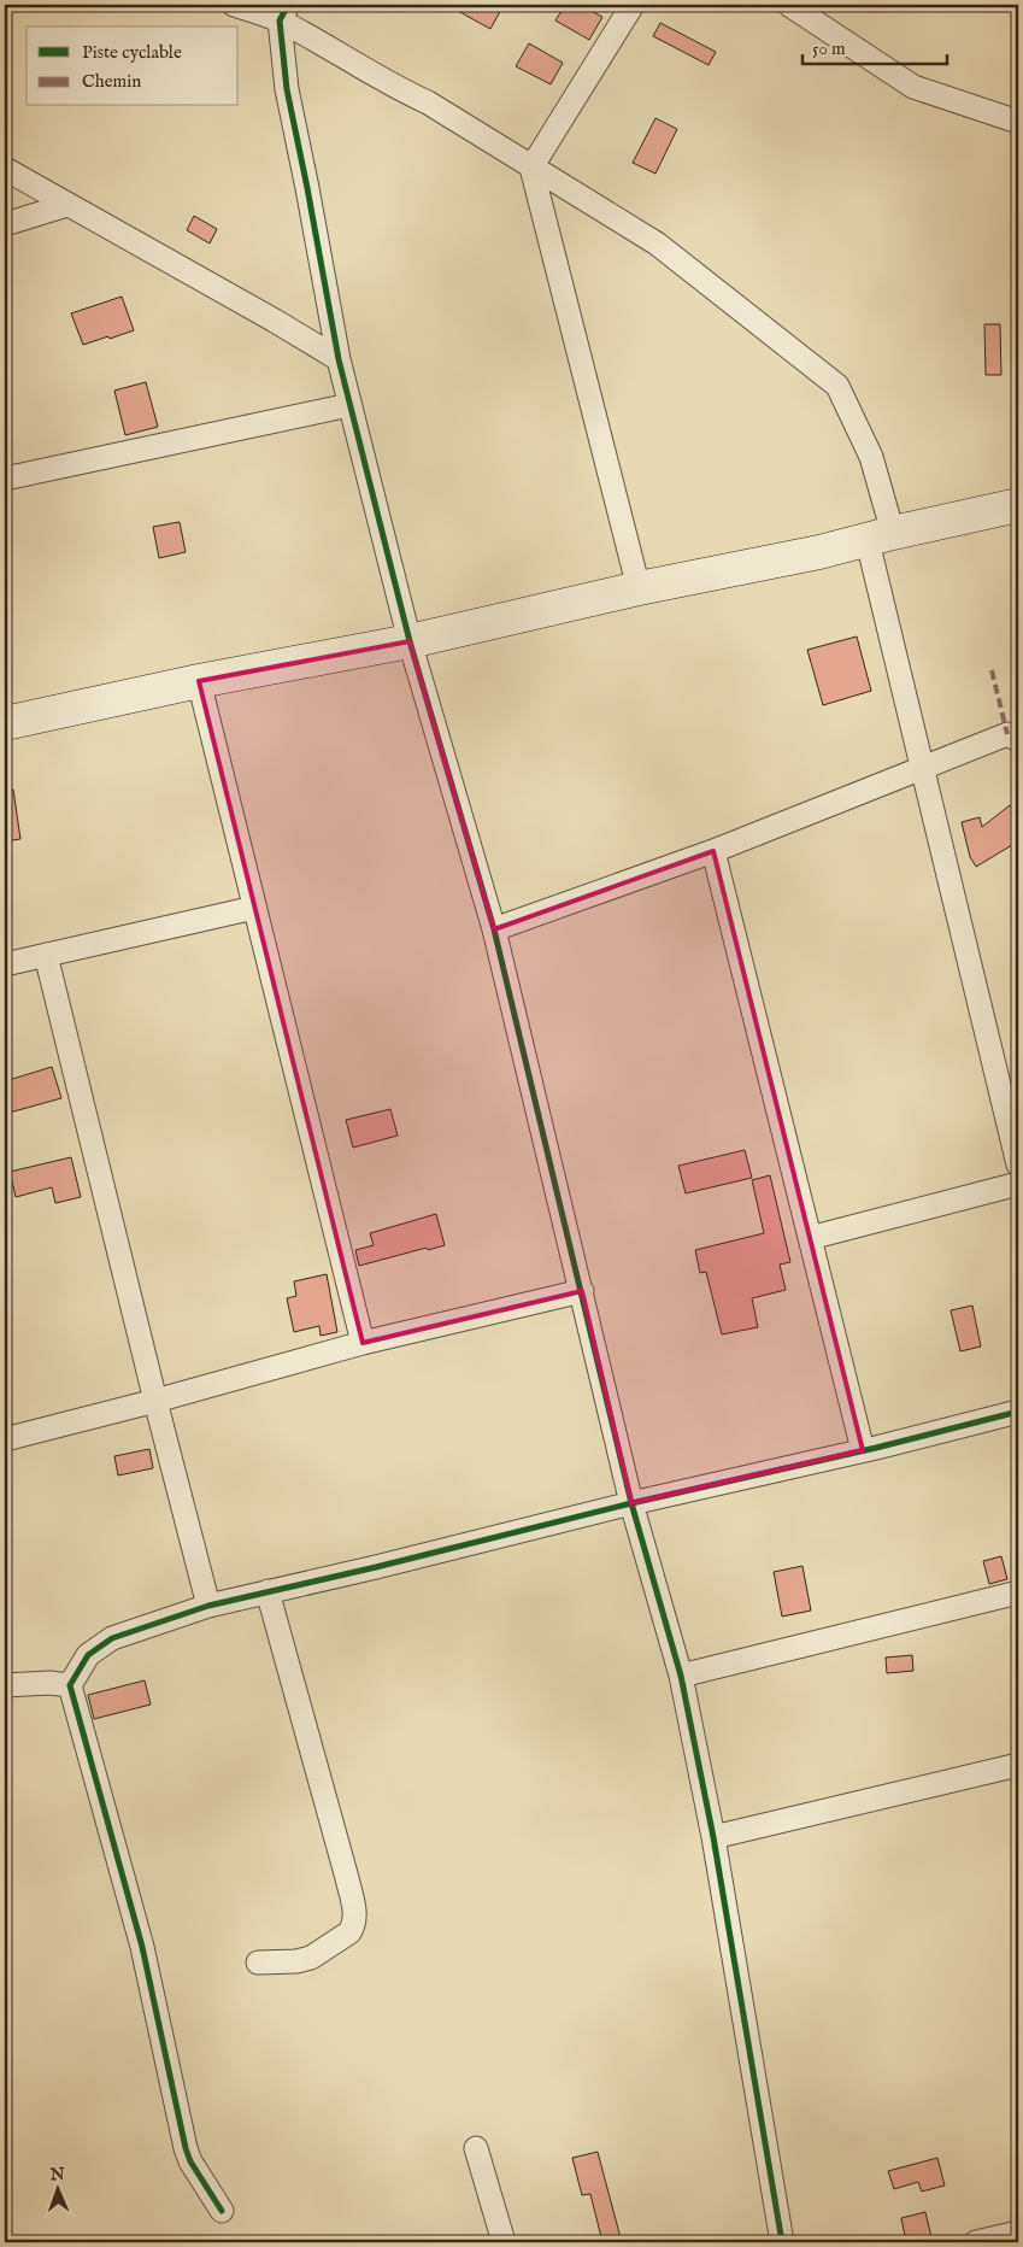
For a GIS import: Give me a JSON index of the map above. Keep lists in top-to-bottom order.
{
  "legend": ["Piste cyclable", "Chemin"],
  "scale_bar": "50 m",
  "north": "top"
}
